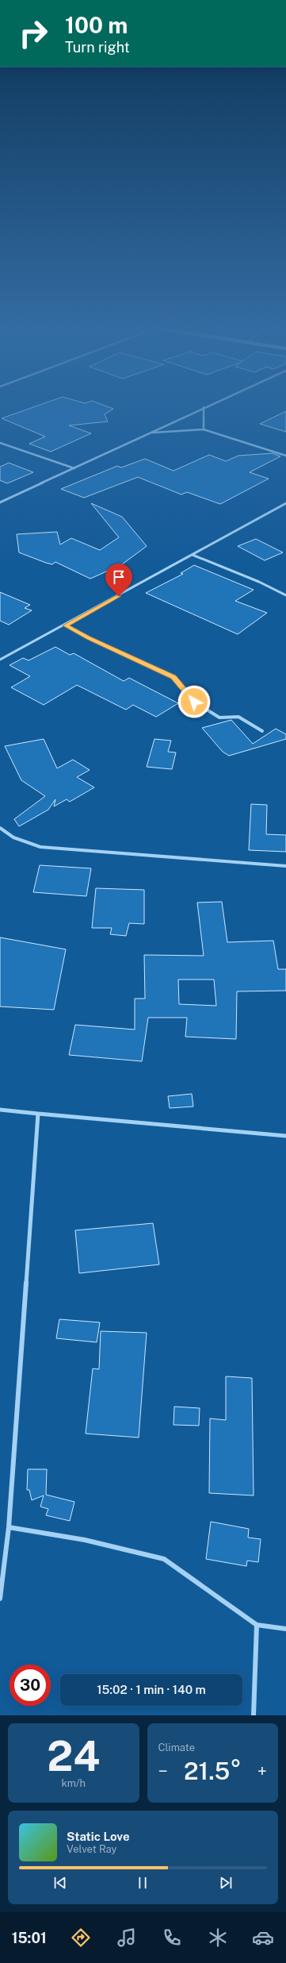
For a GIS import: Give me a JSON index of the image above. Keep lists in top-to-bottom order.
{
  "page": {
    "turn": ["100 m", "Turn right"],
    "limit": "30",
    "trip": "15:02 · 1 min · 140 m",
    "tile": [
      ["24", "km/h"],
      "Climate"
    ],
    "heat": ["−", "21.5°", "+"],
    "song": ["Static Love", "Velvet Ray"],
    "tabs": "15:01"
  }
}
